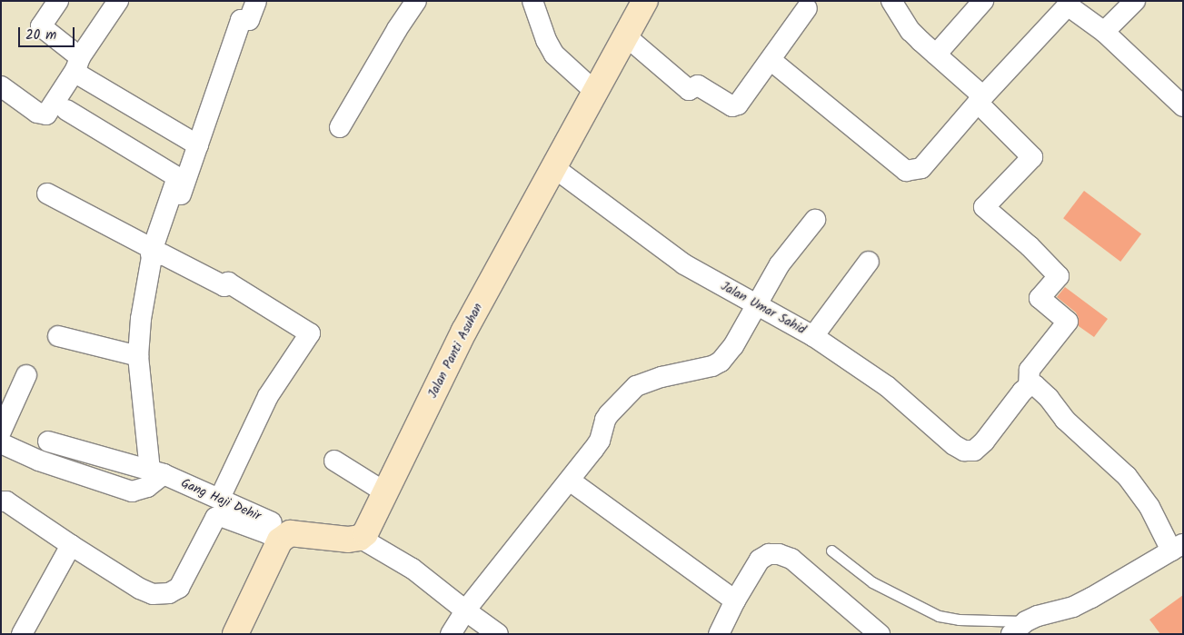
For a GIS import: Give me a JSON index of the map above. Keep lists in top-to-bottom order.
{
  "streets": {
    "street": ["Jalan Umar Sahid", "Jalan Panti Asuhan", "Gang Haji Dehir"]
  },
  "crossings": [
    ["Jalan Umar Sahid", "Jalan Panti Asuhan"]
  ],
  "scale_bar": "20 m"
}
